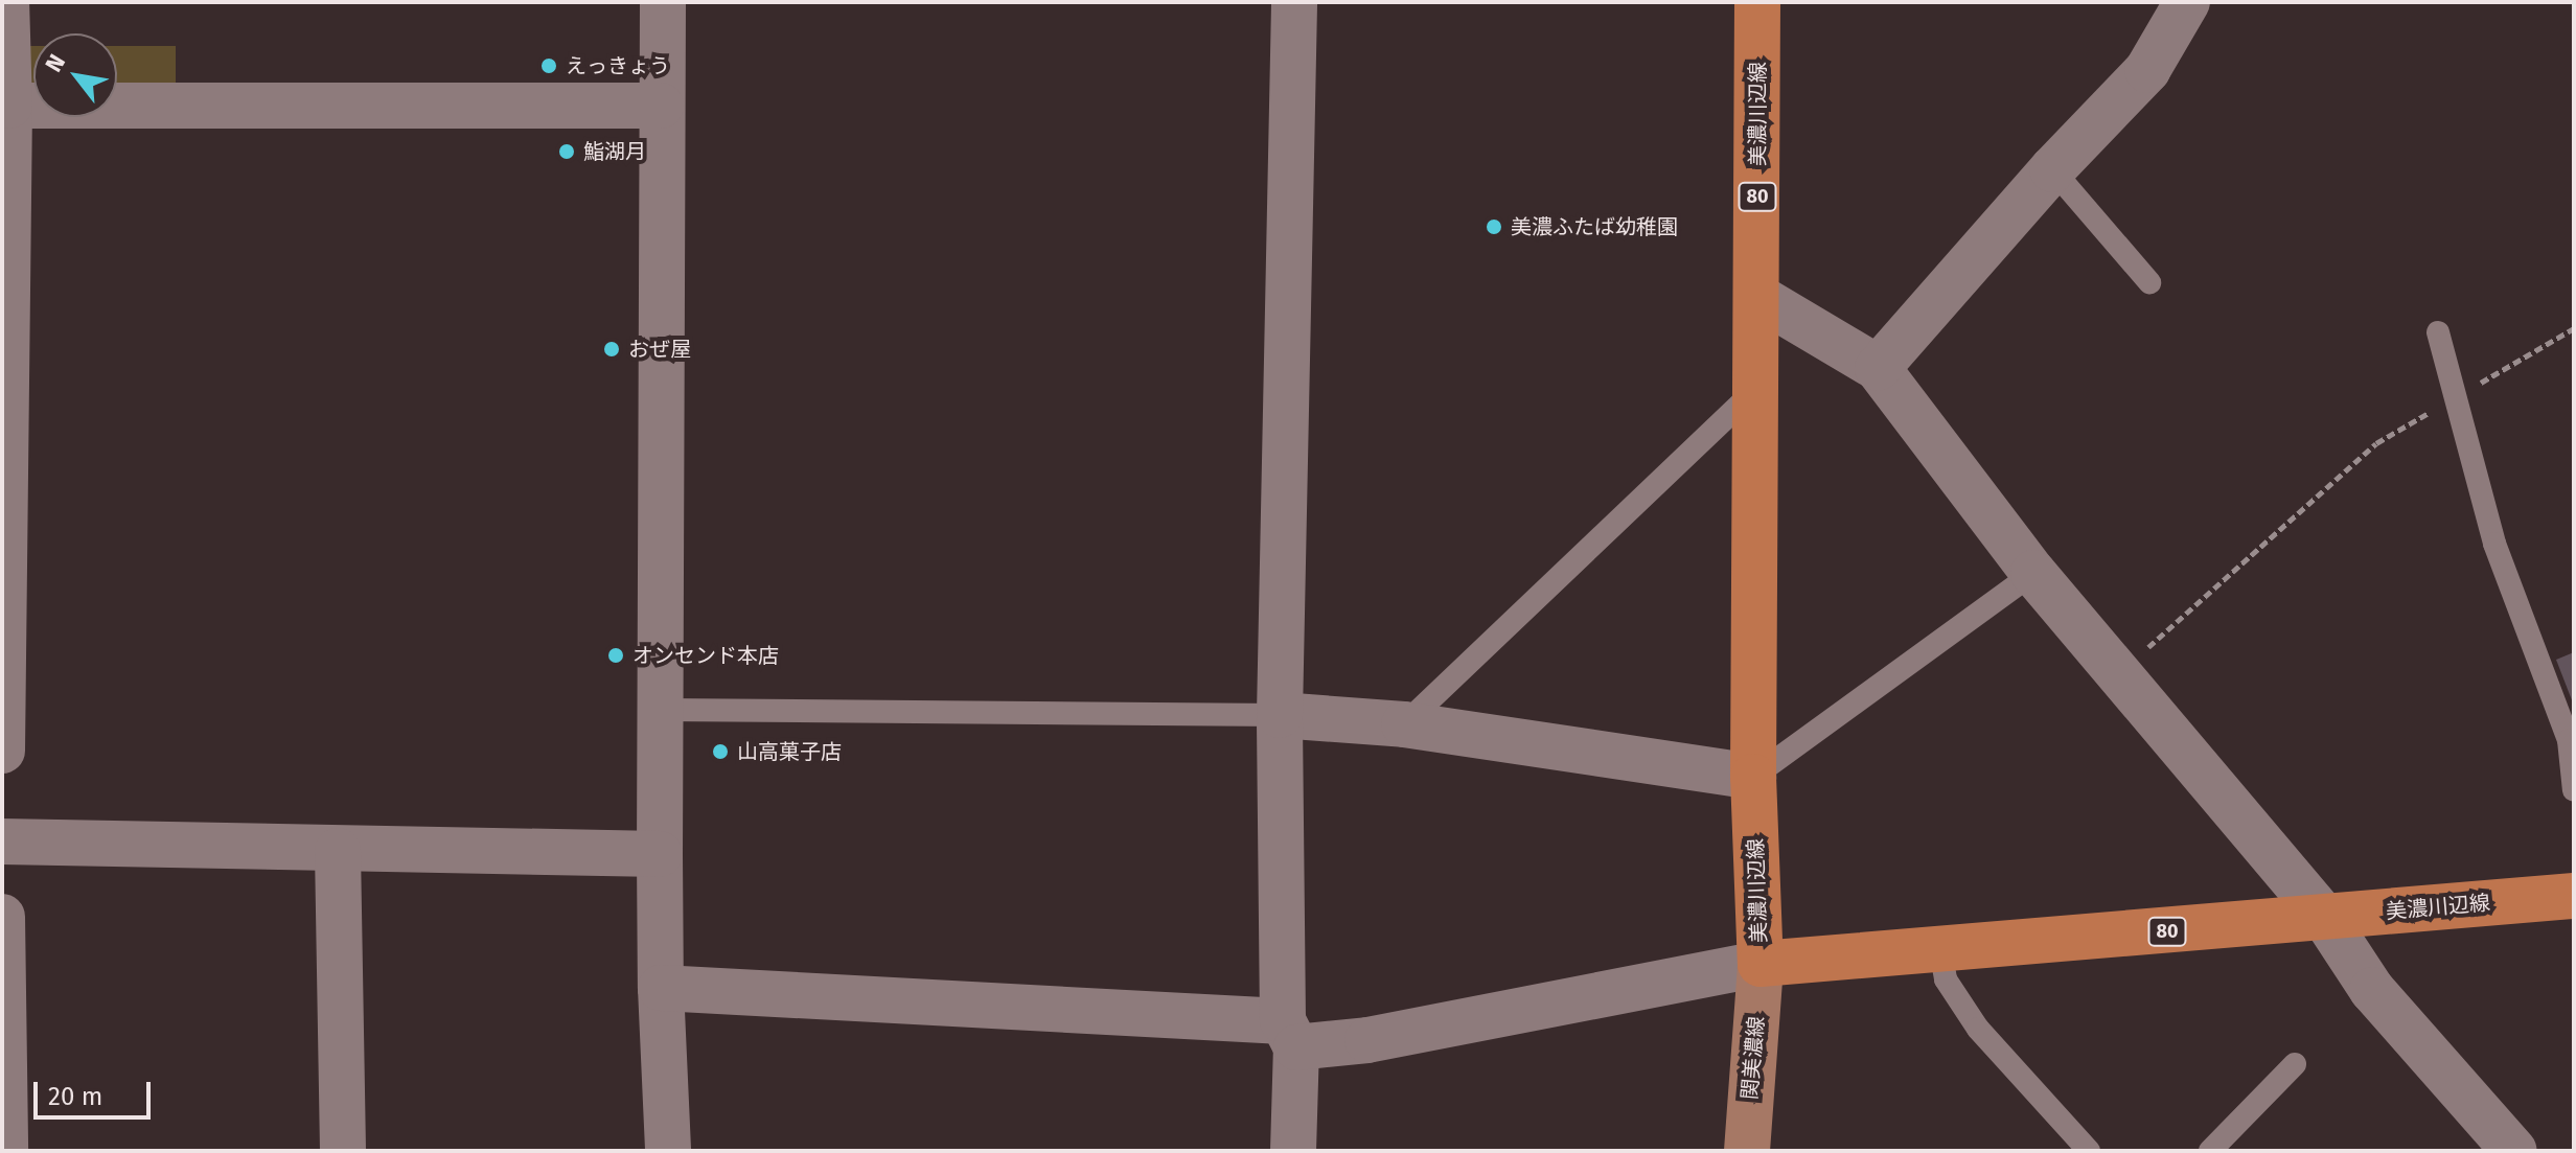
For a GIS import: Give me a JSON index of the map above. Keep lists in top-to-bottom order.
{
  "streets": {
    "main road": ["美濃川辺線", "80", "関美濃線"]
  },
  "crossings": [
    ["美濃川辺線", "関美濃線"]
  ],
  "places": [
    "えっきょう",
    "鮨湖月",
    "美濃ふたば幼稚園",
    "おぜ屋",
    "オンセンド本店",
    "山高菓子店"
  ],
  "scale_bar": "20 m",
  "north": "top left"
}
